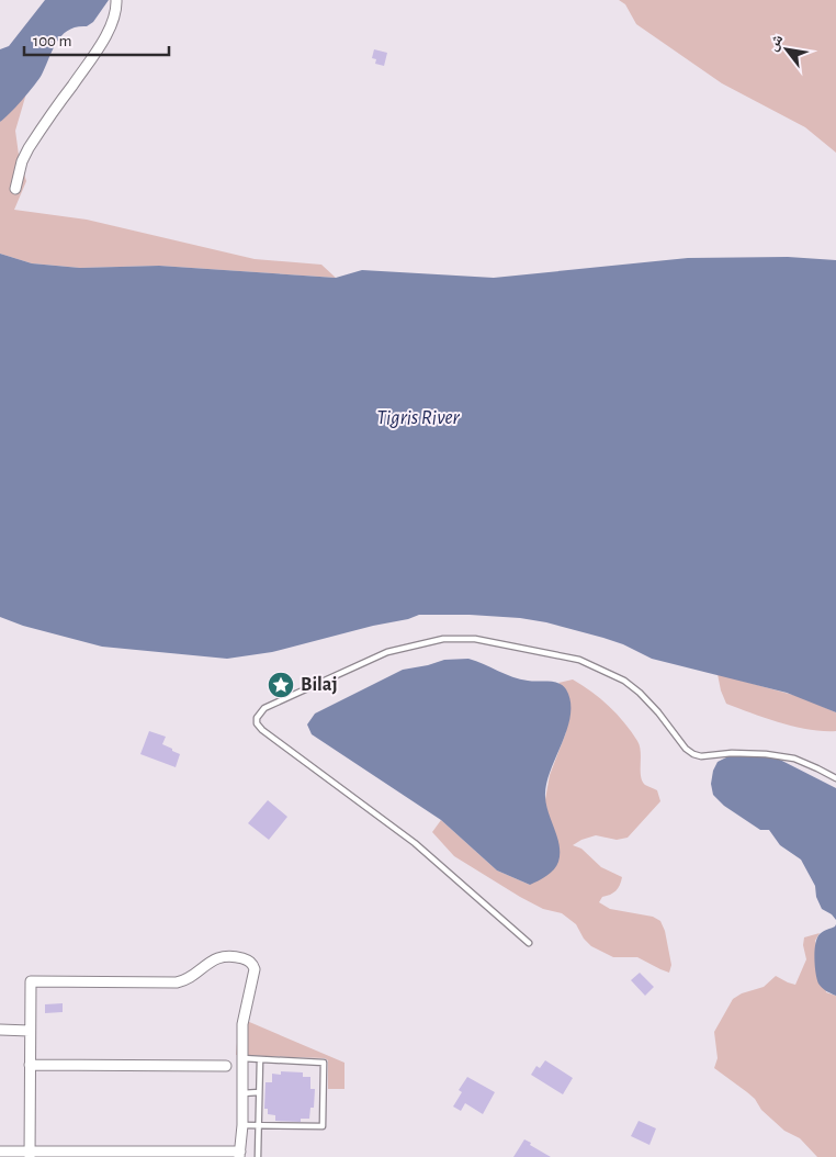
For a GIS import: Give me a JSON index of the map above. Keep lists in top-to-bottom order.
{
  "water": ["Tigris River"],
  "places": {
    "place": ["Bilaj"]
  },
  "scale_bar": "100 m",
  "north": "top left"
}
